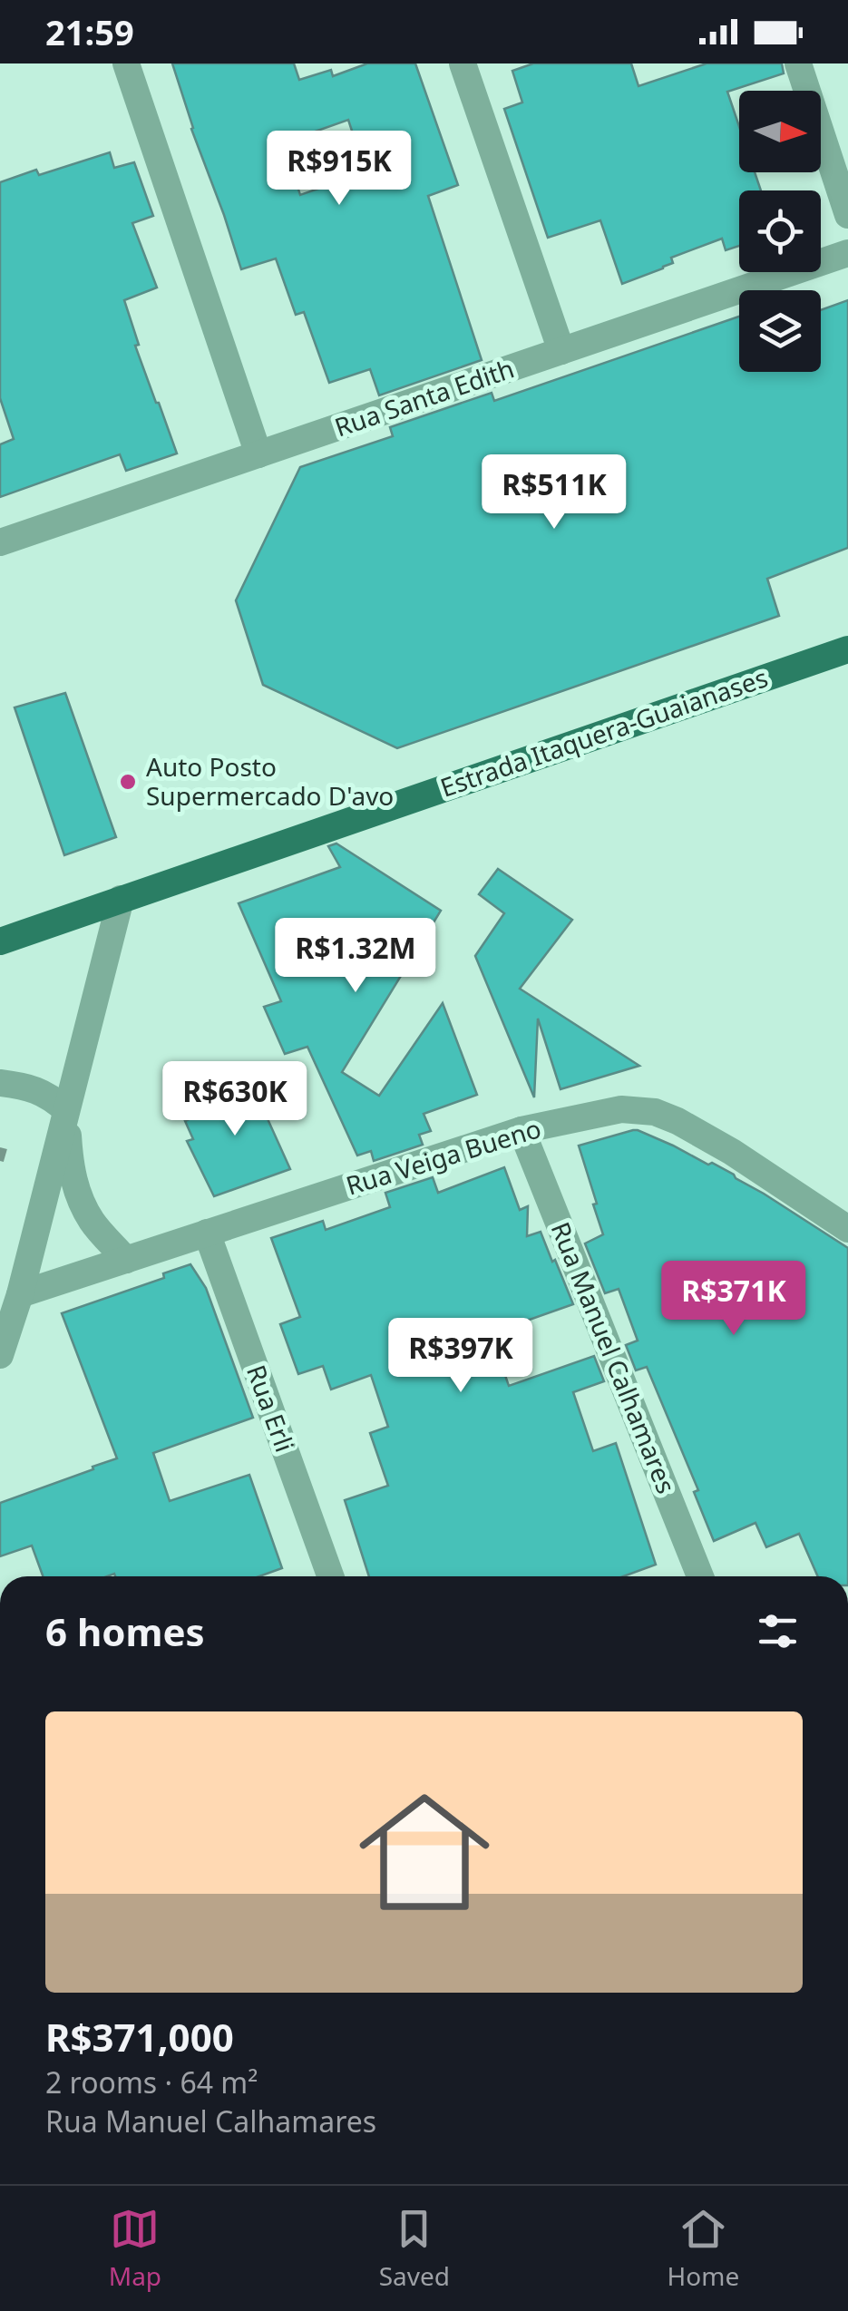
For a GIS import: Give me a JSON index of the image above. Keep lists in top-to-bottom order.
{
  "streets": {
    "main road": ["Estrada Itaquera-Guaianases"],
    "street": [
      "Rua Santa Edith",
      "Rua Veiga Bueno",
      "Rua Manuel Calhamares",
      "Rua Erli"
    ]
  },
  "crossings": [
    ["Rua Veiga Bueno", "Rua Manuel Calhamares"],
    ["Rua Veiga Bueno", "Rua Erli"]
  ],
  "places": ["Auto Posto Supermercado D'avo"],
  "north": "right",
  "page": {
    "status": "21:59",
    "price": [
      "R$915K",
      "R$511K",
      "R$1.32M",
      "R$630K",
      "R$371K",
      "R$397K"
    ],
    "heading": "6 homes",
    "list": [
      {
        "name": "R$371,000",
        "note": "2 rooms · 64 m² · Rua Manuel Calhamares"
      }
    ],
    "tabs": ["Map", "Saved", "Home"]
  }
}
